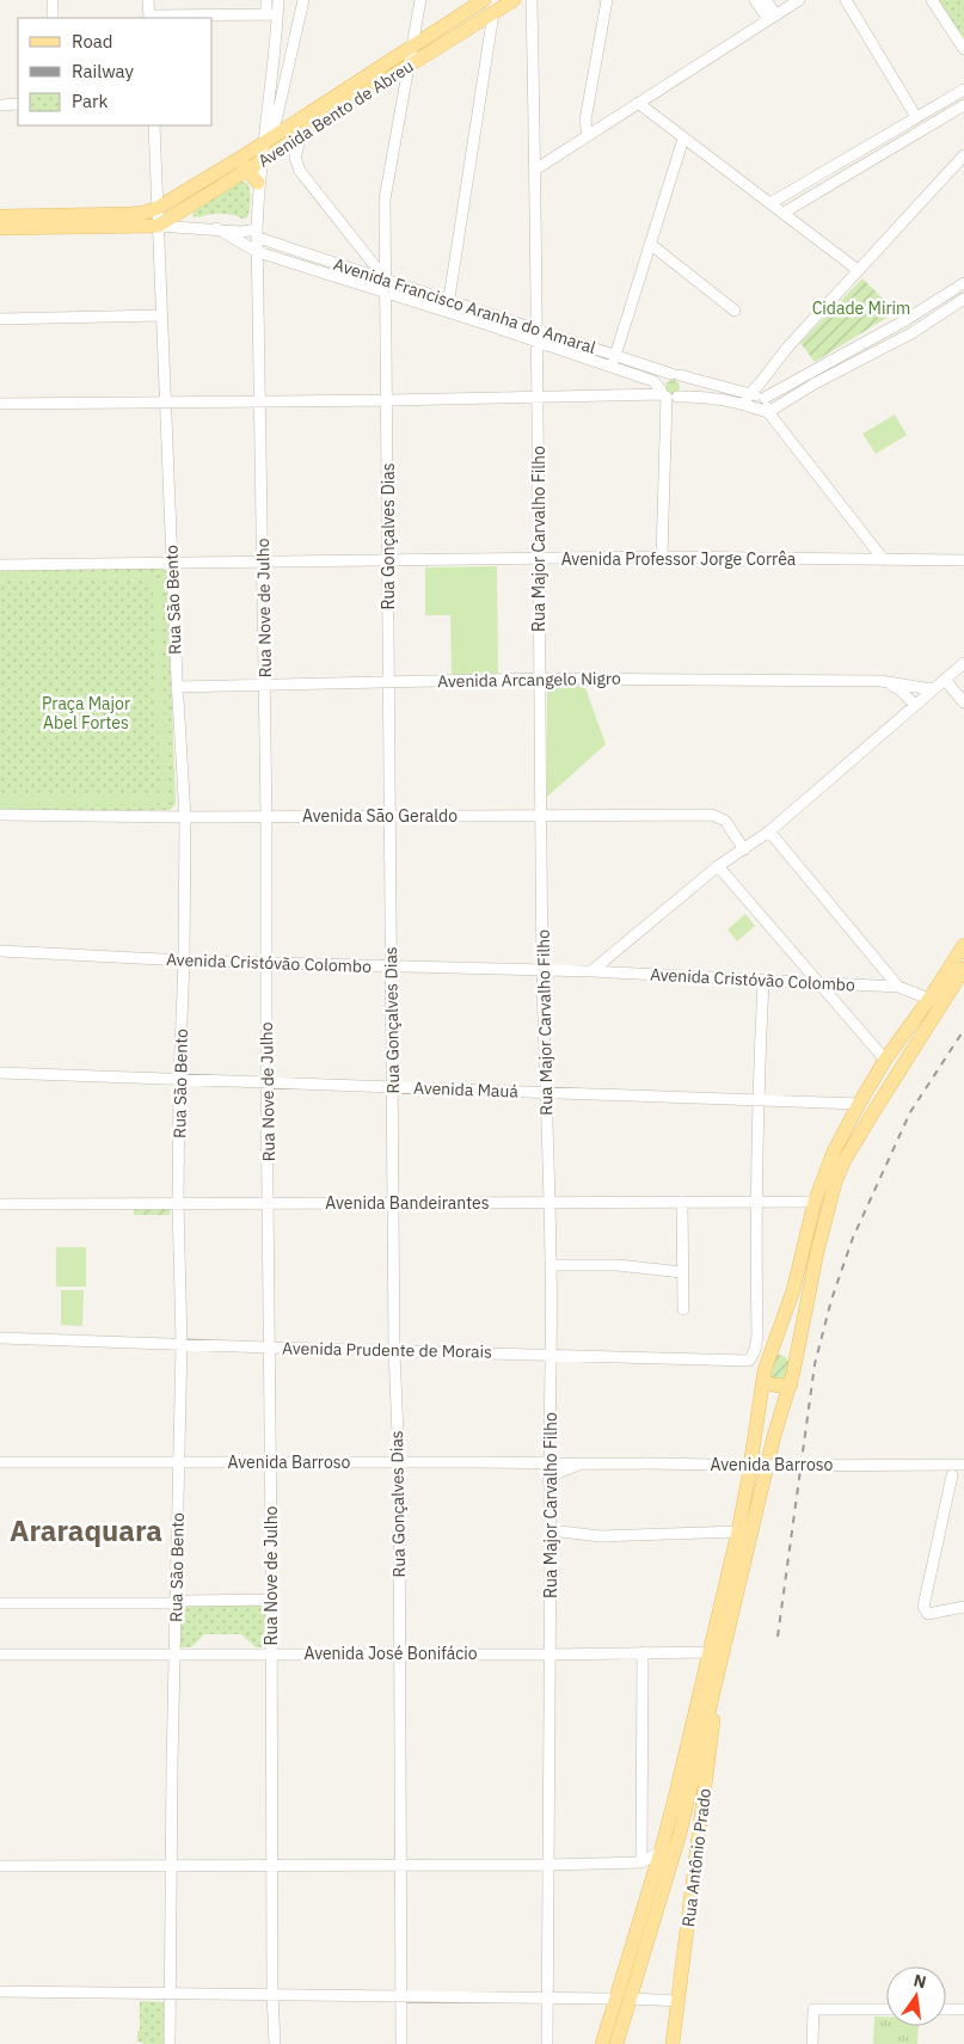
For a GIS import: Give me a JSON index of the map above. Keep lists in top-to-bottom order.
{
  "streets": {
    "main road": ["Avenida Bento de Abreu", "Rua Antônio Prado"],
    "street": [
      "Avenida Francisco Aranha do Amaral",
      "Rua Gonçalves Dias",
      "Rua Major Carvalho Filho",
      "Avenida Professor Jorge Corrêa",
      "Rua São Bento",
      "Rua Nove de Julho",
      "Avenida Arcangelo Nigro",
      "Avenida São Geraldo",
      "Avenida Cristóvão Colombo",
      "Avenida Mauá",
      "Avenida Bandeirantes",
      "Avenida Prudente de Morais",
      "Avenida Barroso",
      "Avenida José Bonifácio"
    ]
  },
  "crossings": [
    ["Avenida Bento de Abreu", "Avenida Francisco Aranha do Amaral"],
    ["Avenida Bento de Abreu", "Rua Gonçalves Dias"],
    ["Avenida Bento de Abreu", "Rua São Bento"],
    ["Avenida Bento de Abreu", "Rua Nove de Julho"],
    ["Avenida Francisco Aranha do Amaral", "Rua Gonçalves Dias"],
    ["Avenida Francisco Aranha do Amaral", "Rua Major Carvalho Filho"],
    ["Avenida Francisco Aranha do Amaral", "Rua São Bento"],
    ["Avenida Francisco Aranha do Amaral", "Rua Nove de Julho"],
    ["Rua Gonçalves Dias", "Avenida Professor Jorge Corrêa"],
    ["Rua Gonçalves Dias", "Avenida Arcangelo Nigro"],
    ["Rua Gonçalves Dias", "Avenida São Geraldo"],
    ["Rua Gonçalves Dias", "Avenida Cristóvão Colombo"],
    ["Rua Gonçalves Dias", "Avenida Mauá"],
    ["Rua Gonçalves Dias", "Avenida Bandeirantes"],
    ["Rua Gonçalves Dias", "Avenida Prudente de Morais"],
    ["Rua Gonçalves Dias", "Avenida Barroso"],
    ["Rua Gonçalves Dias", "Avenida José Bonifácio"],
    ["Rua Major Carvalho Filho", "Avenida Professor Jorge Corrêa"],
    ["Rua Major Carvalho Filho", "Avenida Arcangelo Nigro"],
    ["Rua Major Carvalho Filho", "Avenida São Geraldo"],
    ["Rua Major Carvalho Filho", "Avenida Cristóvão Colombo"],
    ["Rua Major Carvalho Filho", "Avenida Mauá"],
    ["Rua Major Carvalho Filho", "Avenida Bandeirantes"],
    ["Rua Major Carvalho Filho", "Avenida Prudente de Morais"],
    ["Rua Major Carvalho Filho", "Avenida Barroso"],
    ["Rua Major Carvalho Filho", "Avenida José Bonifácio"],
    ["Avenida Professor Jorge Corrêa", "Rua São Bento"],
    ["Avenida Professor Jorge Corrêa", "Rua Nove de Julho"],
    ["Rua São Bento", "Avenida Arcangelo Nigro"],
    ["Rua São Bento", "Avenida São Geraldo"],
    ["Rua São Bento", "Avenida Cristóvão Colombo"],
    ["Rua São Bento", "Avenida Mauá"],
    ["Rua São Bento", "Avenida Bandeirantes"],
    ["Rua São Bento", "Avenida Prudente de Morais"],
    ["Rua São Bento", "Avenida Barroso"],
    ["Rua São Bento", "Avenida José Bonifácio"],
    ["Rua Nove de Julho", "Avenida Arcangelo Nigro"],
    ["Rua Nove de Julho", "Avenida São Geraldo"],
    ["Rua Nove de Julho", "Avenida Cristóvão Colombo"],
    ["Rua Nove de Julho", "Avenida Mauá"],
    ["Rua Nove de Julho", "Avenida Bandeirantes"],
    ["Rua Nove de Julho", "Avenida Prudente de Morais"],
    ["Rua Nove de Julho", "Avenida Barroso"],
    ["Rua Nove de Julho", "Avenida José Bonifácio"]
  ],
  "districts": ["Araraquara"],
  "parks": ["Cidade Mirim", "Praça Major Abel Fortes"],
  "legend": ["Road", "Railway", "Park"],
  "north": "top"
}
